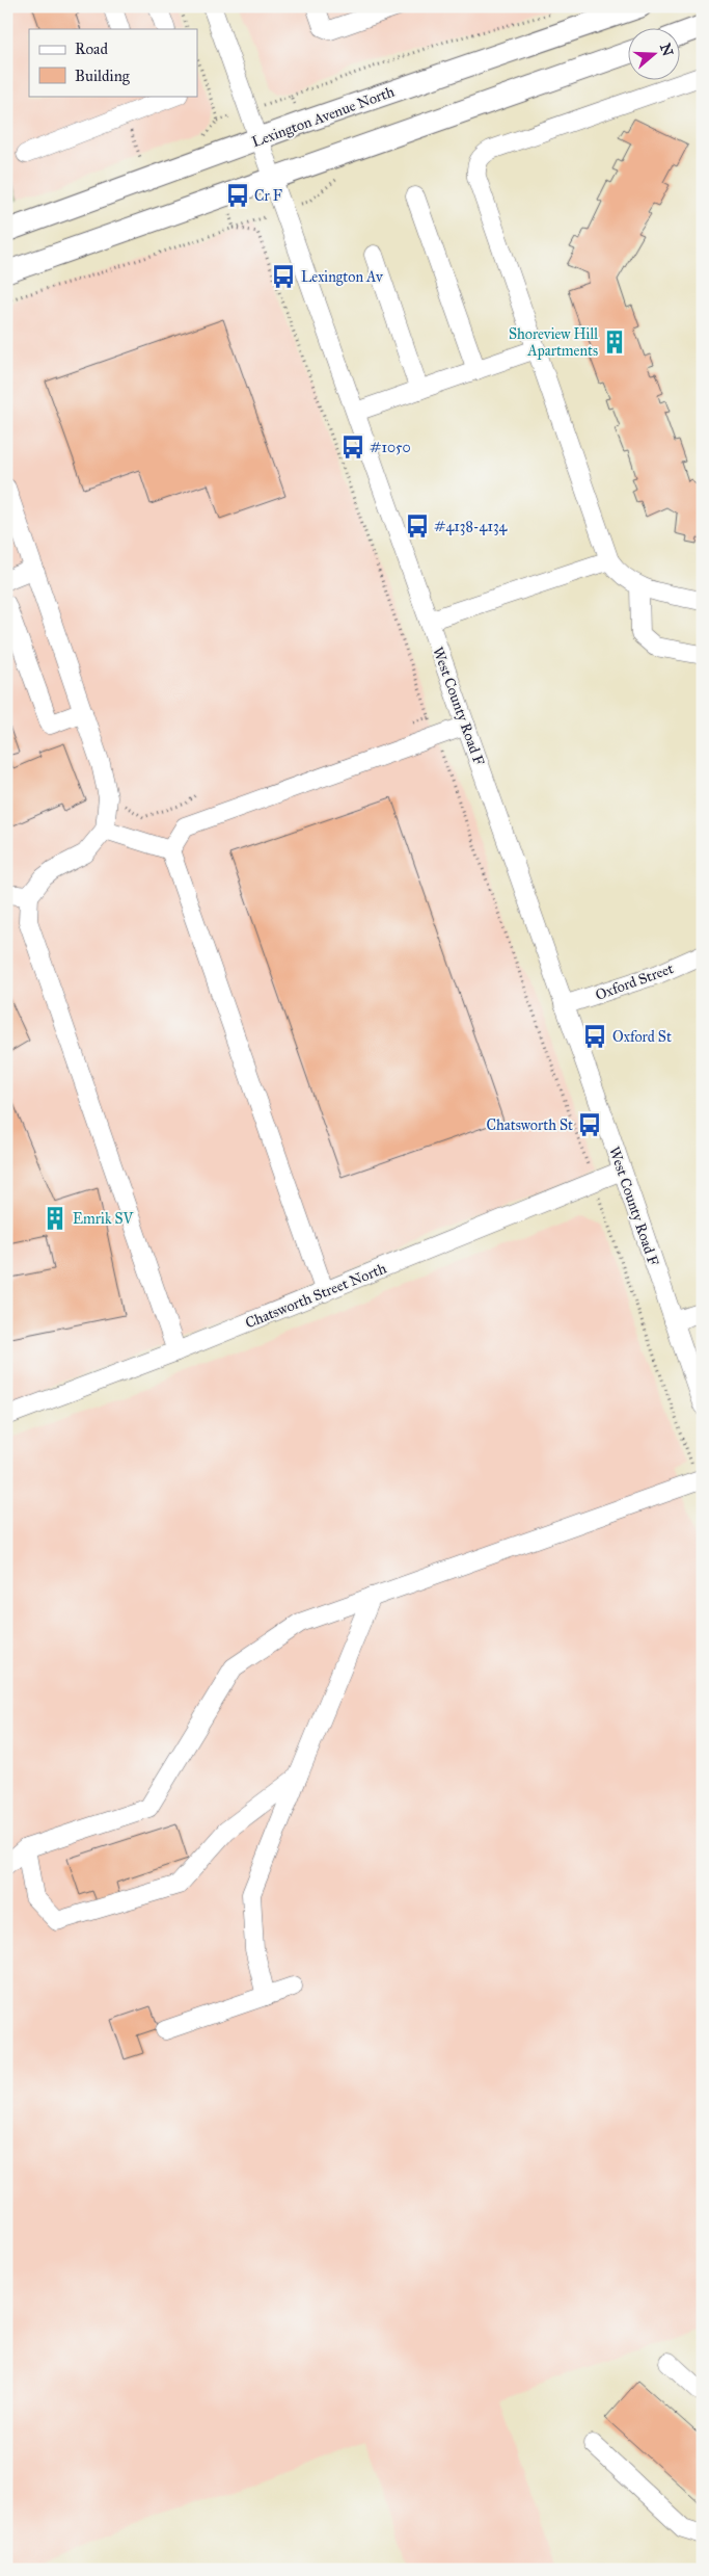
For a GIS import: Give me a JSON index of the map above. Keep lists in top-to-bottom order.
{
  "streets": {
    "main road": ["Lexington Avenue North"],
    "street": ["West County Road F", "Oxford Street", "Chatsworth Street North"]
  },
  "crossings": [
    ["Lexington Avenue North", "West County Road F"],
    ["West County Road F", "Oxford Street"],
    ["West County Road F", "Chatsworth Street North"]
  ],
  "places": {
    "bus stop": [
      "Cr F",
      "Lexington Av",
      "#1050",
      "#4138-4134",
      "Oxford St",
      "Chatsworth St"
    ],
    "building": ["Shoreview Hill Apartments", "Emrik SV"]
  },
  "legend": ["Road", "Building"],
  "north": "right"
}
